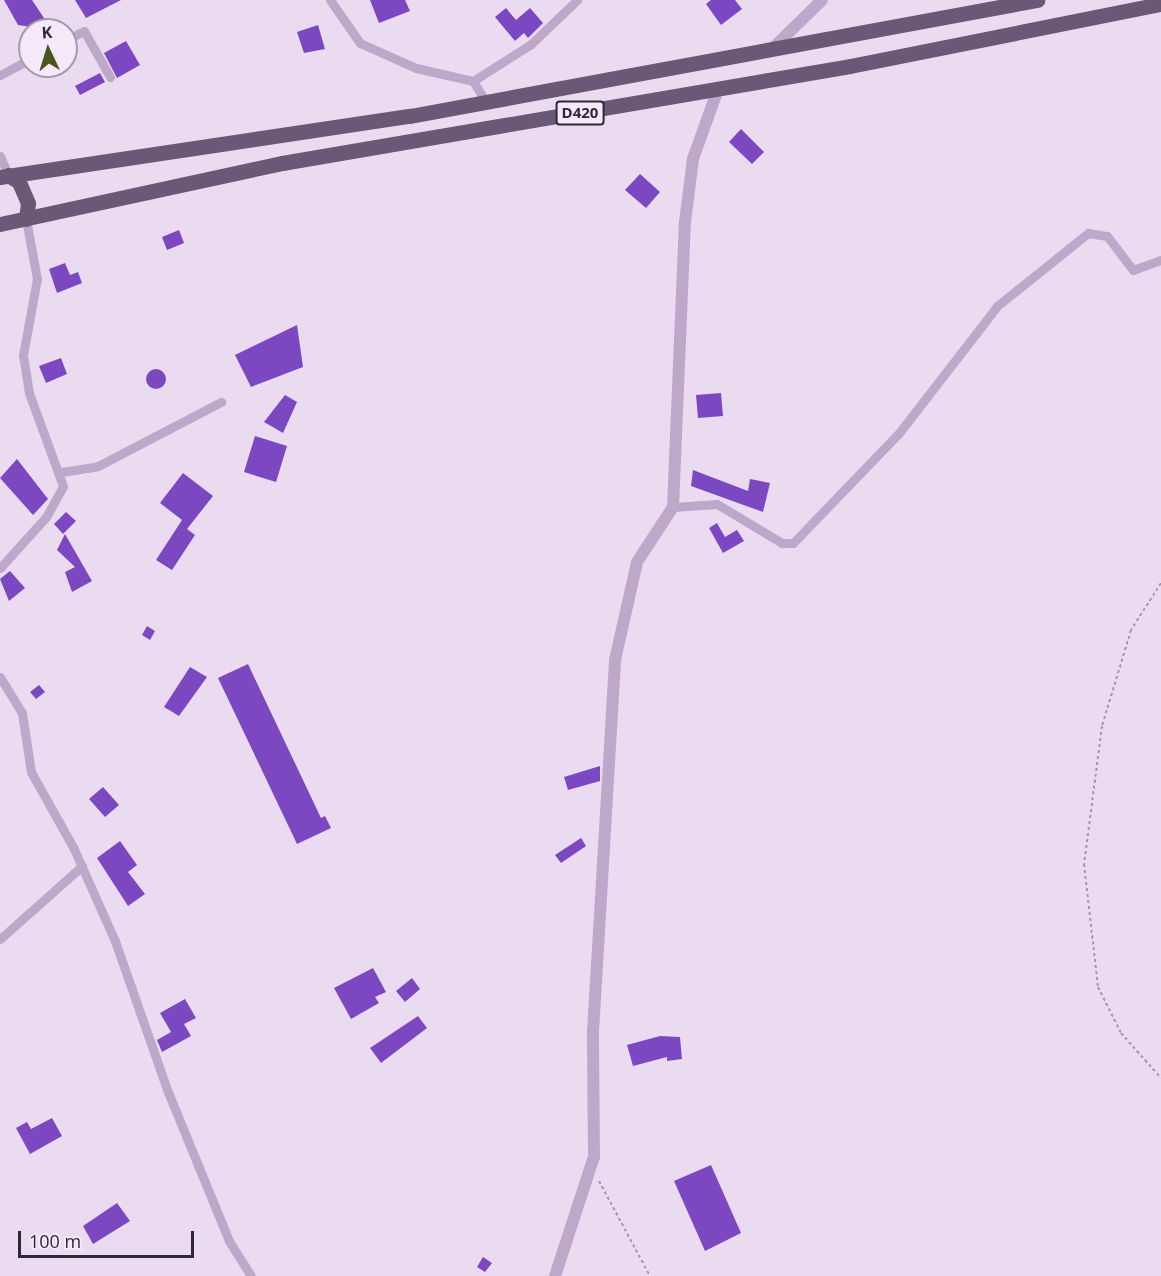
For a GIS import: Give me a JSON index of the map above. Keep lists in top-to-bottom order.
{
  "streets": {
    "main road": ["D420"]
  },
  "scale_bar": "100 m",
  "north": "top"
}
